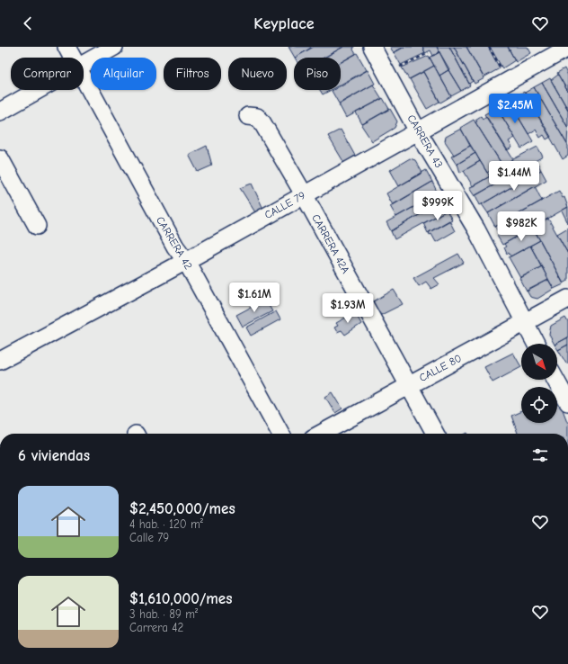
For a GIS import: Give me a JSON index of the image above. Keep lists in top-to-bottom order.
{
  "streets": {
    "street": [
      "CARRERA 43",
      "CALLE 79",
      "CARRERA 42",
      "CARRERA 42A",
      "CALLE 80"
    ]
  },
  "crossings": [
    ["CARRERA 43", "CALLE 79"],
    ["CARRERA 43", "CALLE 80"],
    ["CALLE 79", "CARRERA 42"],
    ["CALLE 79", "CARRERA 42A"],
    ["CARRERA 42A", "CALLE 80"]
  ],
  "north": "bottom right",
  "page": {
    "header": "Keyplace",
    "chip": [
      "Comprar",
      "Alquilar",
      "Filtros",
      "Nuevo",
      "Piso"
    ],
    "price": [
      "$2.45M",
      "$1.44M",
      "$999K",
      "$982K",
      "$1.61M",
      "$1.93M"
    ],
    "heading": "6 viviendas",
    "list": [
      {
        "name": "$2,450,000/mes",
        "note": "4 hab. · 120 m² · Calle 79"
      },
      {
        "name": "$1,610,000/mes",
        "note": "3 hab. · 89 m² · Carrera 42"
      }
    ]
  }
}
